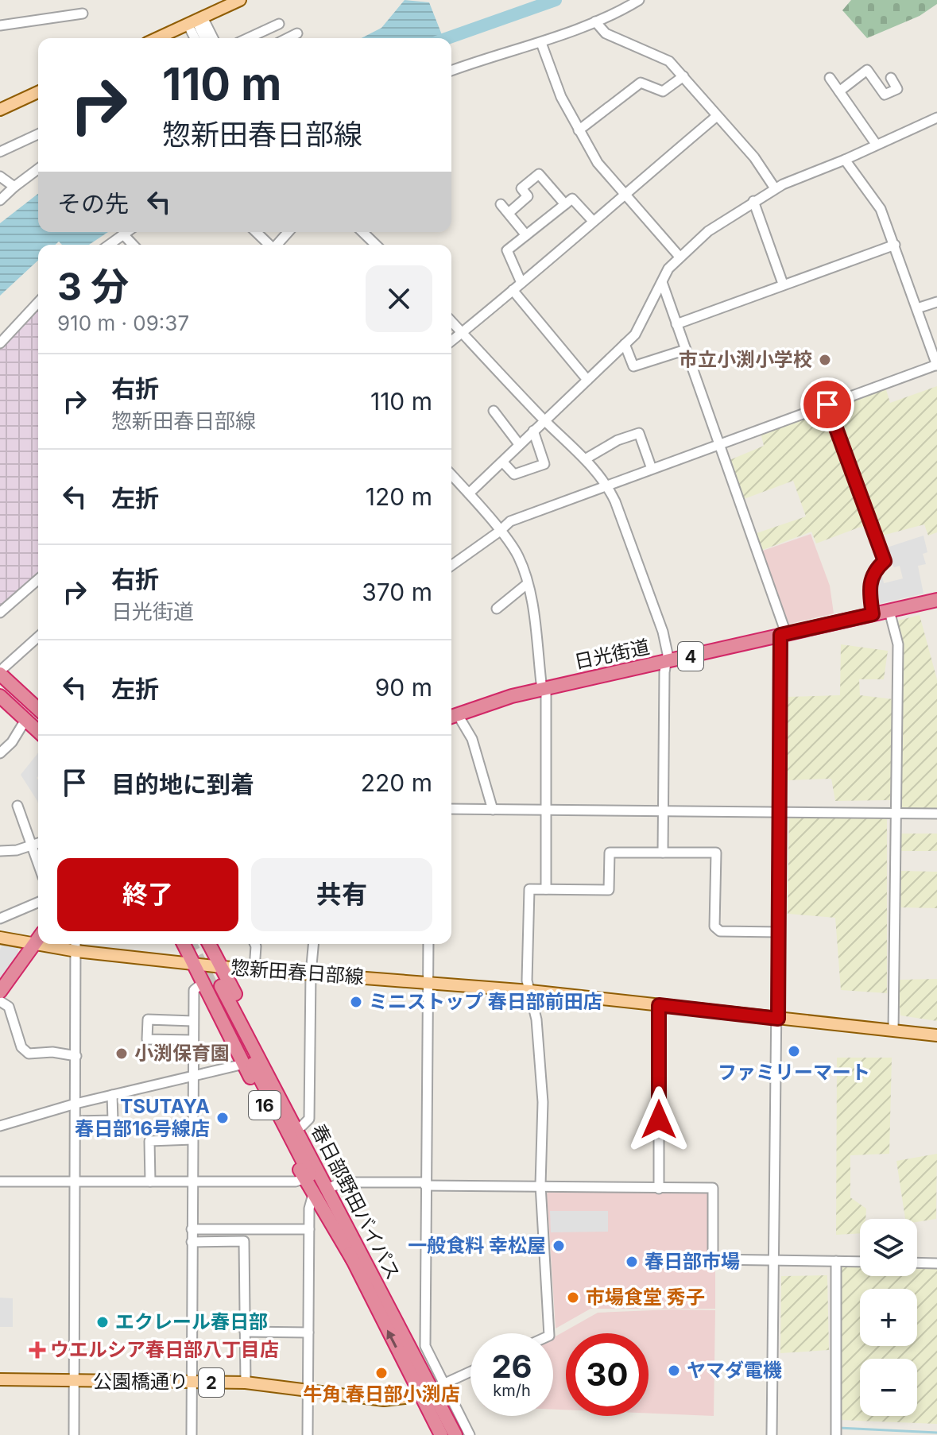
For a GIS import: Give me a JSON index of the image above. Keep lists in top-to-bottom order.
{
  "streets": {
    "highway": [
      "日光街道",
      "4",
      "16",
      "春日部野田バイパス"
    ],
    "main road": ["惣新田春日部線", "公園橋通り", "2"]
  },
  "crossings": [
    ["惣新田春日部線", "16"],
    ["16", "春日部野田バイパス"],
    ["春日部野田バイパス", "公園橋通り"]
  ],
  "places": {
    "other": [
      "市立小渕小学校",
      "ミニストップ 春日部前田店",
      "ファミリーマート",
      "小渕保育園",
      "TSUTAYA 春日部16号線店",
      "一般食料 幸松屋",
      "春日部市場",
      "市場食堂 秀子",
      "エクレール春日部",
      "ヤマダ電機",
      "牛角 春日部小渕店"
    ],
    "health": ["ウエルシア春日部八丁目店"]
  },
  "page": {
    "turn": ["110 m", "惣新田春日部線"],
    "then": "その先",
    "heading": ["3 分", "910 m · 09:37"],
    "list": [
      {
        "name": "右折",
        "note": "惣新田春日部線",
        "value": "110 m"
      },
      {
        "name": "左折",
        "value": "120 m"
      },
      {
        "name": "右折",
        "note": "日光街道",
        "value": "370 m"
      },
      {
        "name": "左折",
        "value": "90 m"
      },
      {
        "name": "目的地に到着",
        "value": "220 m"
      }
    ],
    "buttons": ["終了", "共有"],
    "map_buttons": ["+", "−"],
    "speed": "26 km/h",
    "limit": "30"
  }
}
